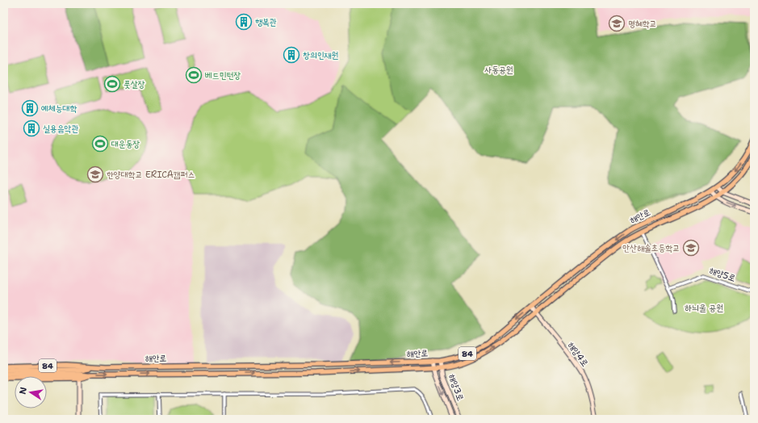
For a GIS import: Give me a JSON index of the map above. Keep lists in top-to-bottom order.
{
  "streets": {
    "main road": ["해안로", "84"],
    "street": ["해양5로", "해양4로", "해양3로"]
  },
  "crossings": [
    ["해안로", "해양4로"],
    ["해안로", "해양3로"]
  ],
  "parks": ["사동공원", "하늬울 공원"],
  "places": {
    "building": [
      "행복관",
      "창의인재원",
      "예체능대학",
      "실용음악관"
    ],
    "school or university": ["명혜학교", "한양대학교 ERICA캠퍼스", "안산해솔초등학교"],
    "sports": ["베드민턴장", "풋살장", "대운동장"]
  },
  "north": "left"
}
